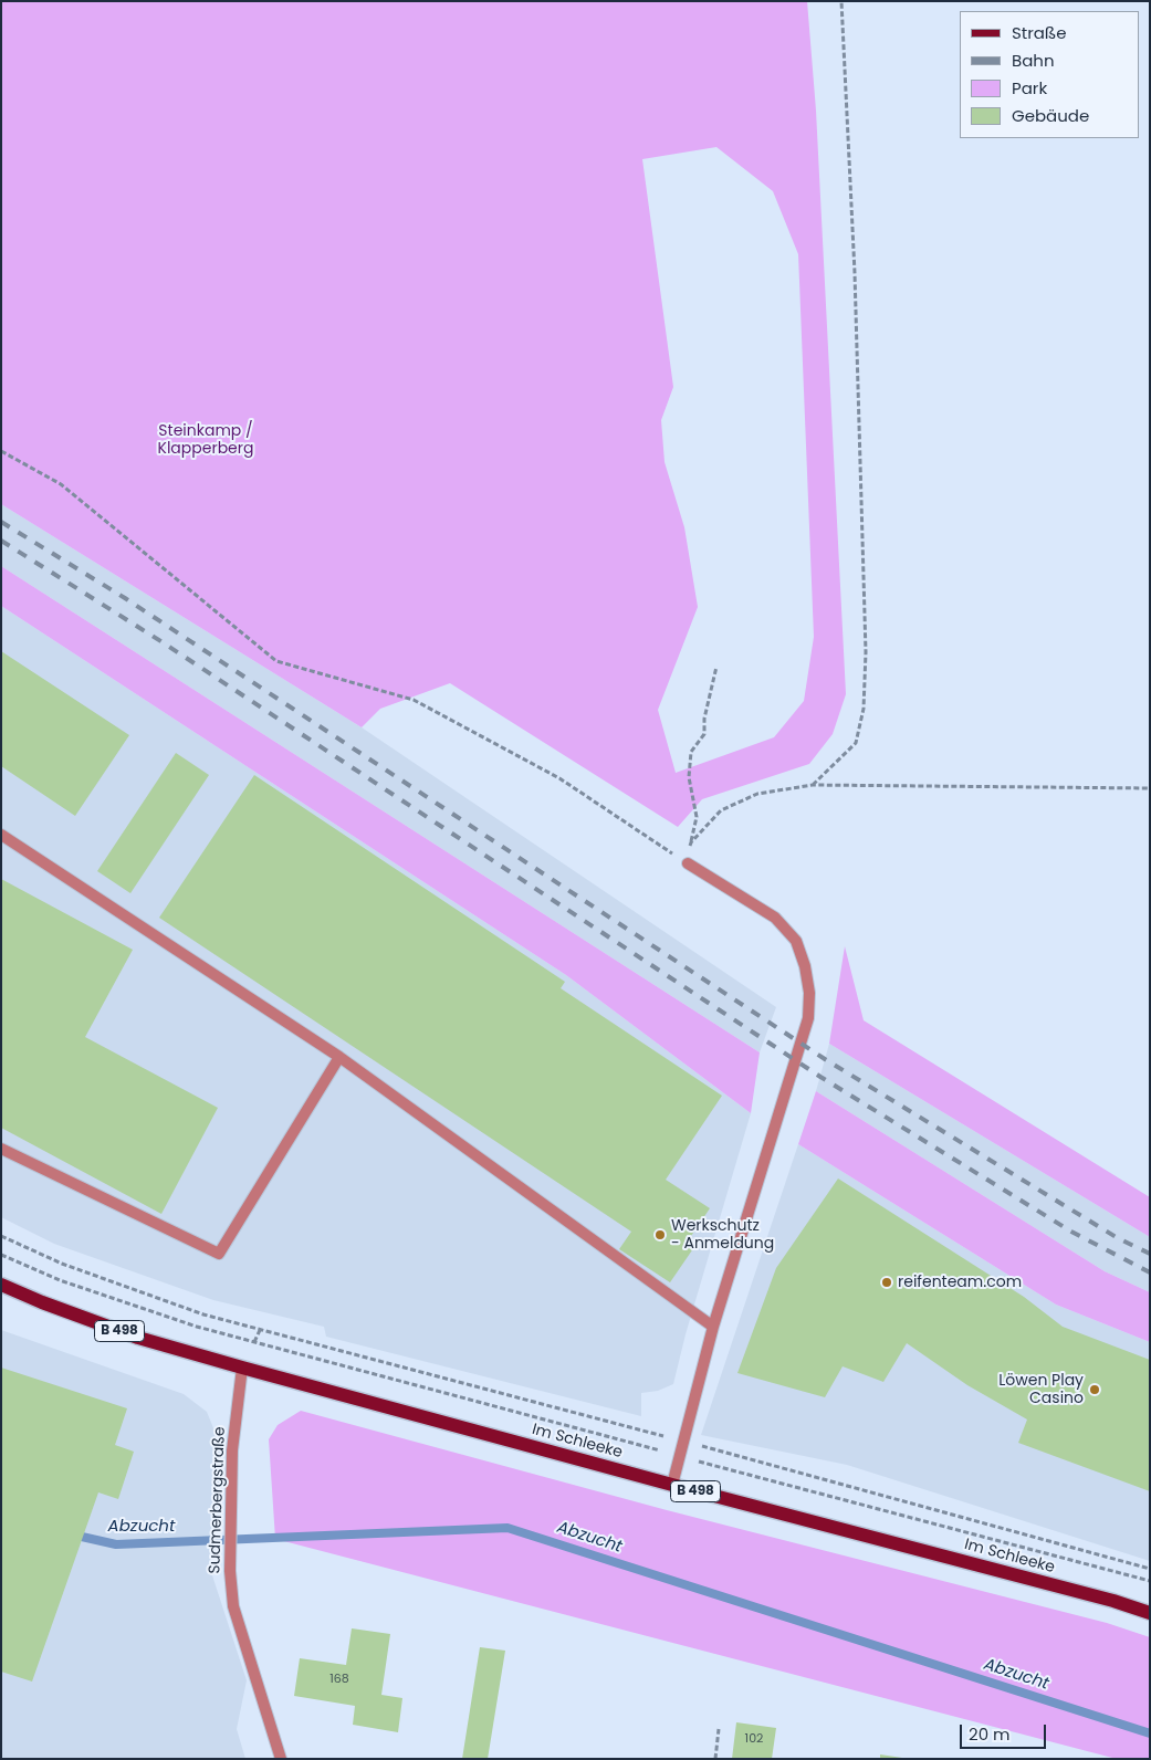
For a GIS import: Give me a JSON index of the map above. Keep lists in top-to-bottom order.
{
  "streets": {
    "main road": ["B 498", "Im Schleeke"],
    "street": ["Sudmerbergstraße"]
  },
  "crossings": [
    ["Im Schleeke", "Sudmerbergstraße"]
  ],
  "water": ["Abzucht"],
  "parks": ["Steinkamp / Klapperberg"],
  "places": ["Werkschutz - Anmeldung", "reifenteam.com", "Löwen Play Casino"],
  "house_numbers": ["168", "102"],
  "legend": [
    "Straße",
    "Bahn",
    "Park",
    "Gebäude"
  ],
  "scale_bar": "20 m"
}
